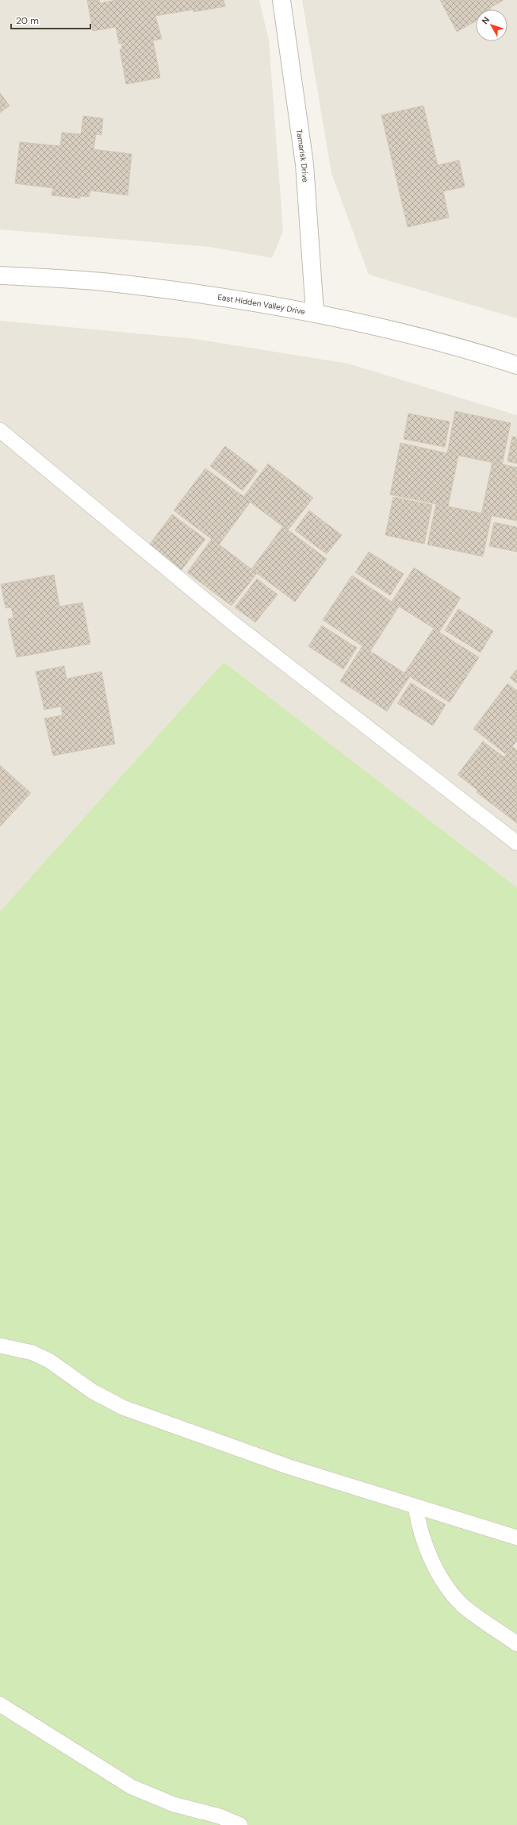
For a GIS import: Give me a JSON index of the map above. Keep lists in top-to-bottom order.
{
  "streets": {
    "street": ["Tamarisk Drive", "East Hidden Valley Drive"]
  },
  "crossings": [
    ["Tamarisk Drive", "East Hidden Valley Drive"]
  ],
  "scale_bar": "20 m",
  "north": "top left"
}
